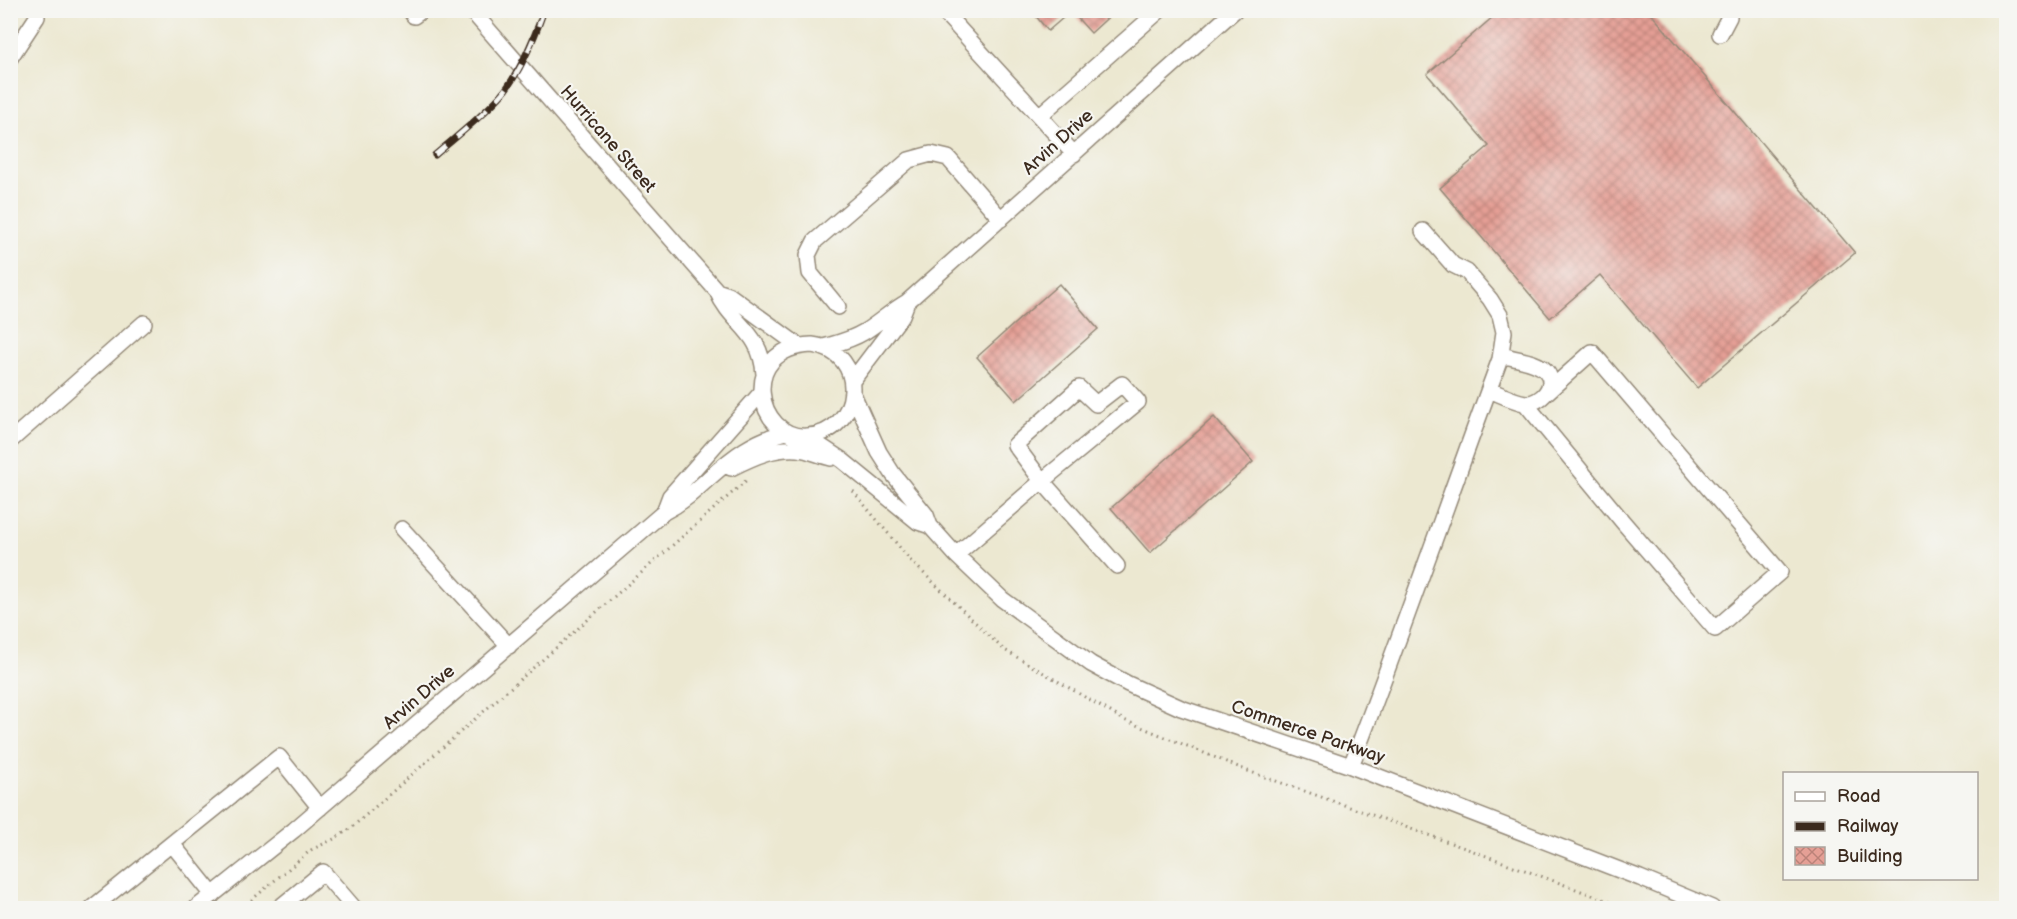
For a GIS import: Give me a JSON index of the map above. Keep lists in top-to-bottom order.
{
  "streets": {
    "street": ["Hurricane Street", "Arvin Drive", "Commerce Parkway"]
  },
  "crossings": [
    ["Hurricane Street", "Arvin Drive"],
    ["Hurricane Street", "Commerce Parkway"],
    ["Arvin Drive", "Commerce Parkway"]
  ],
  "legend": ["Road", "Railway", "Building"]
}
